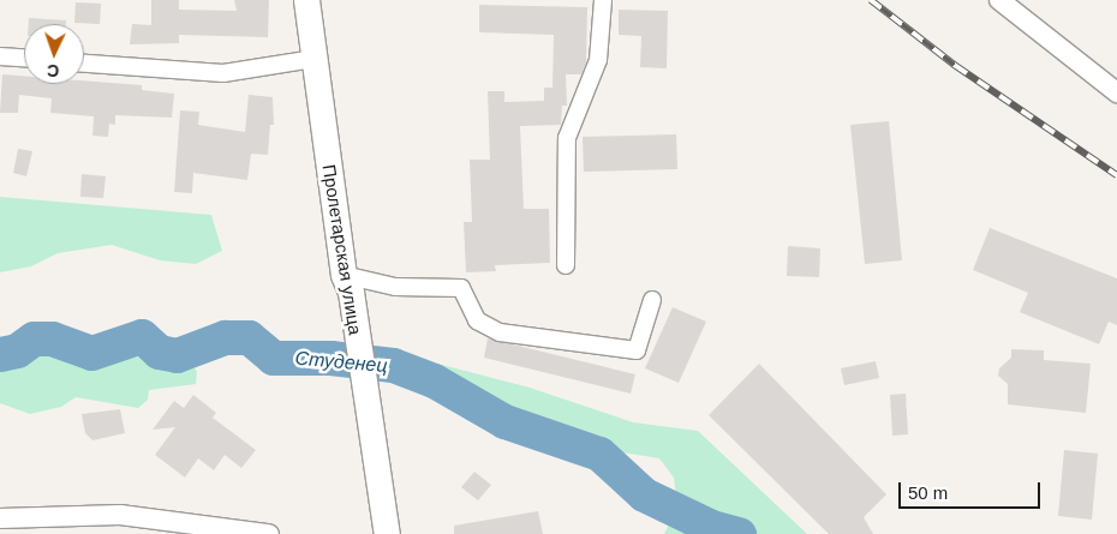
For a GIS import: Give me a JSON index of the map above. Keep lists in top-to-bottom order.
{
  "streets": {
    "main road": ["Пролетарская улица"]
  },
  "water": ["Студенец"],
  "scale_bar": "50 m",
  "north": "bottom"
}
